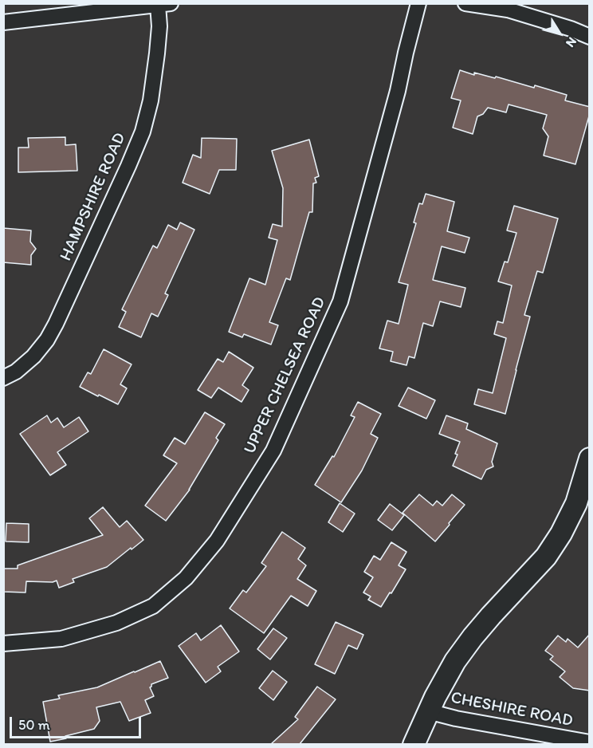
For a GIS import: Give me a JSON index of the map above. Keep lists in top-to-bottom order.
{
  "streets": {
    "street": ["HAMPSHIRE ROAD", "UPPER CHELSEA ROAD", "CHESHIRE ROAD"]
  },
  "scale_bar": "50 m",
  "north": "bottom right"
}
